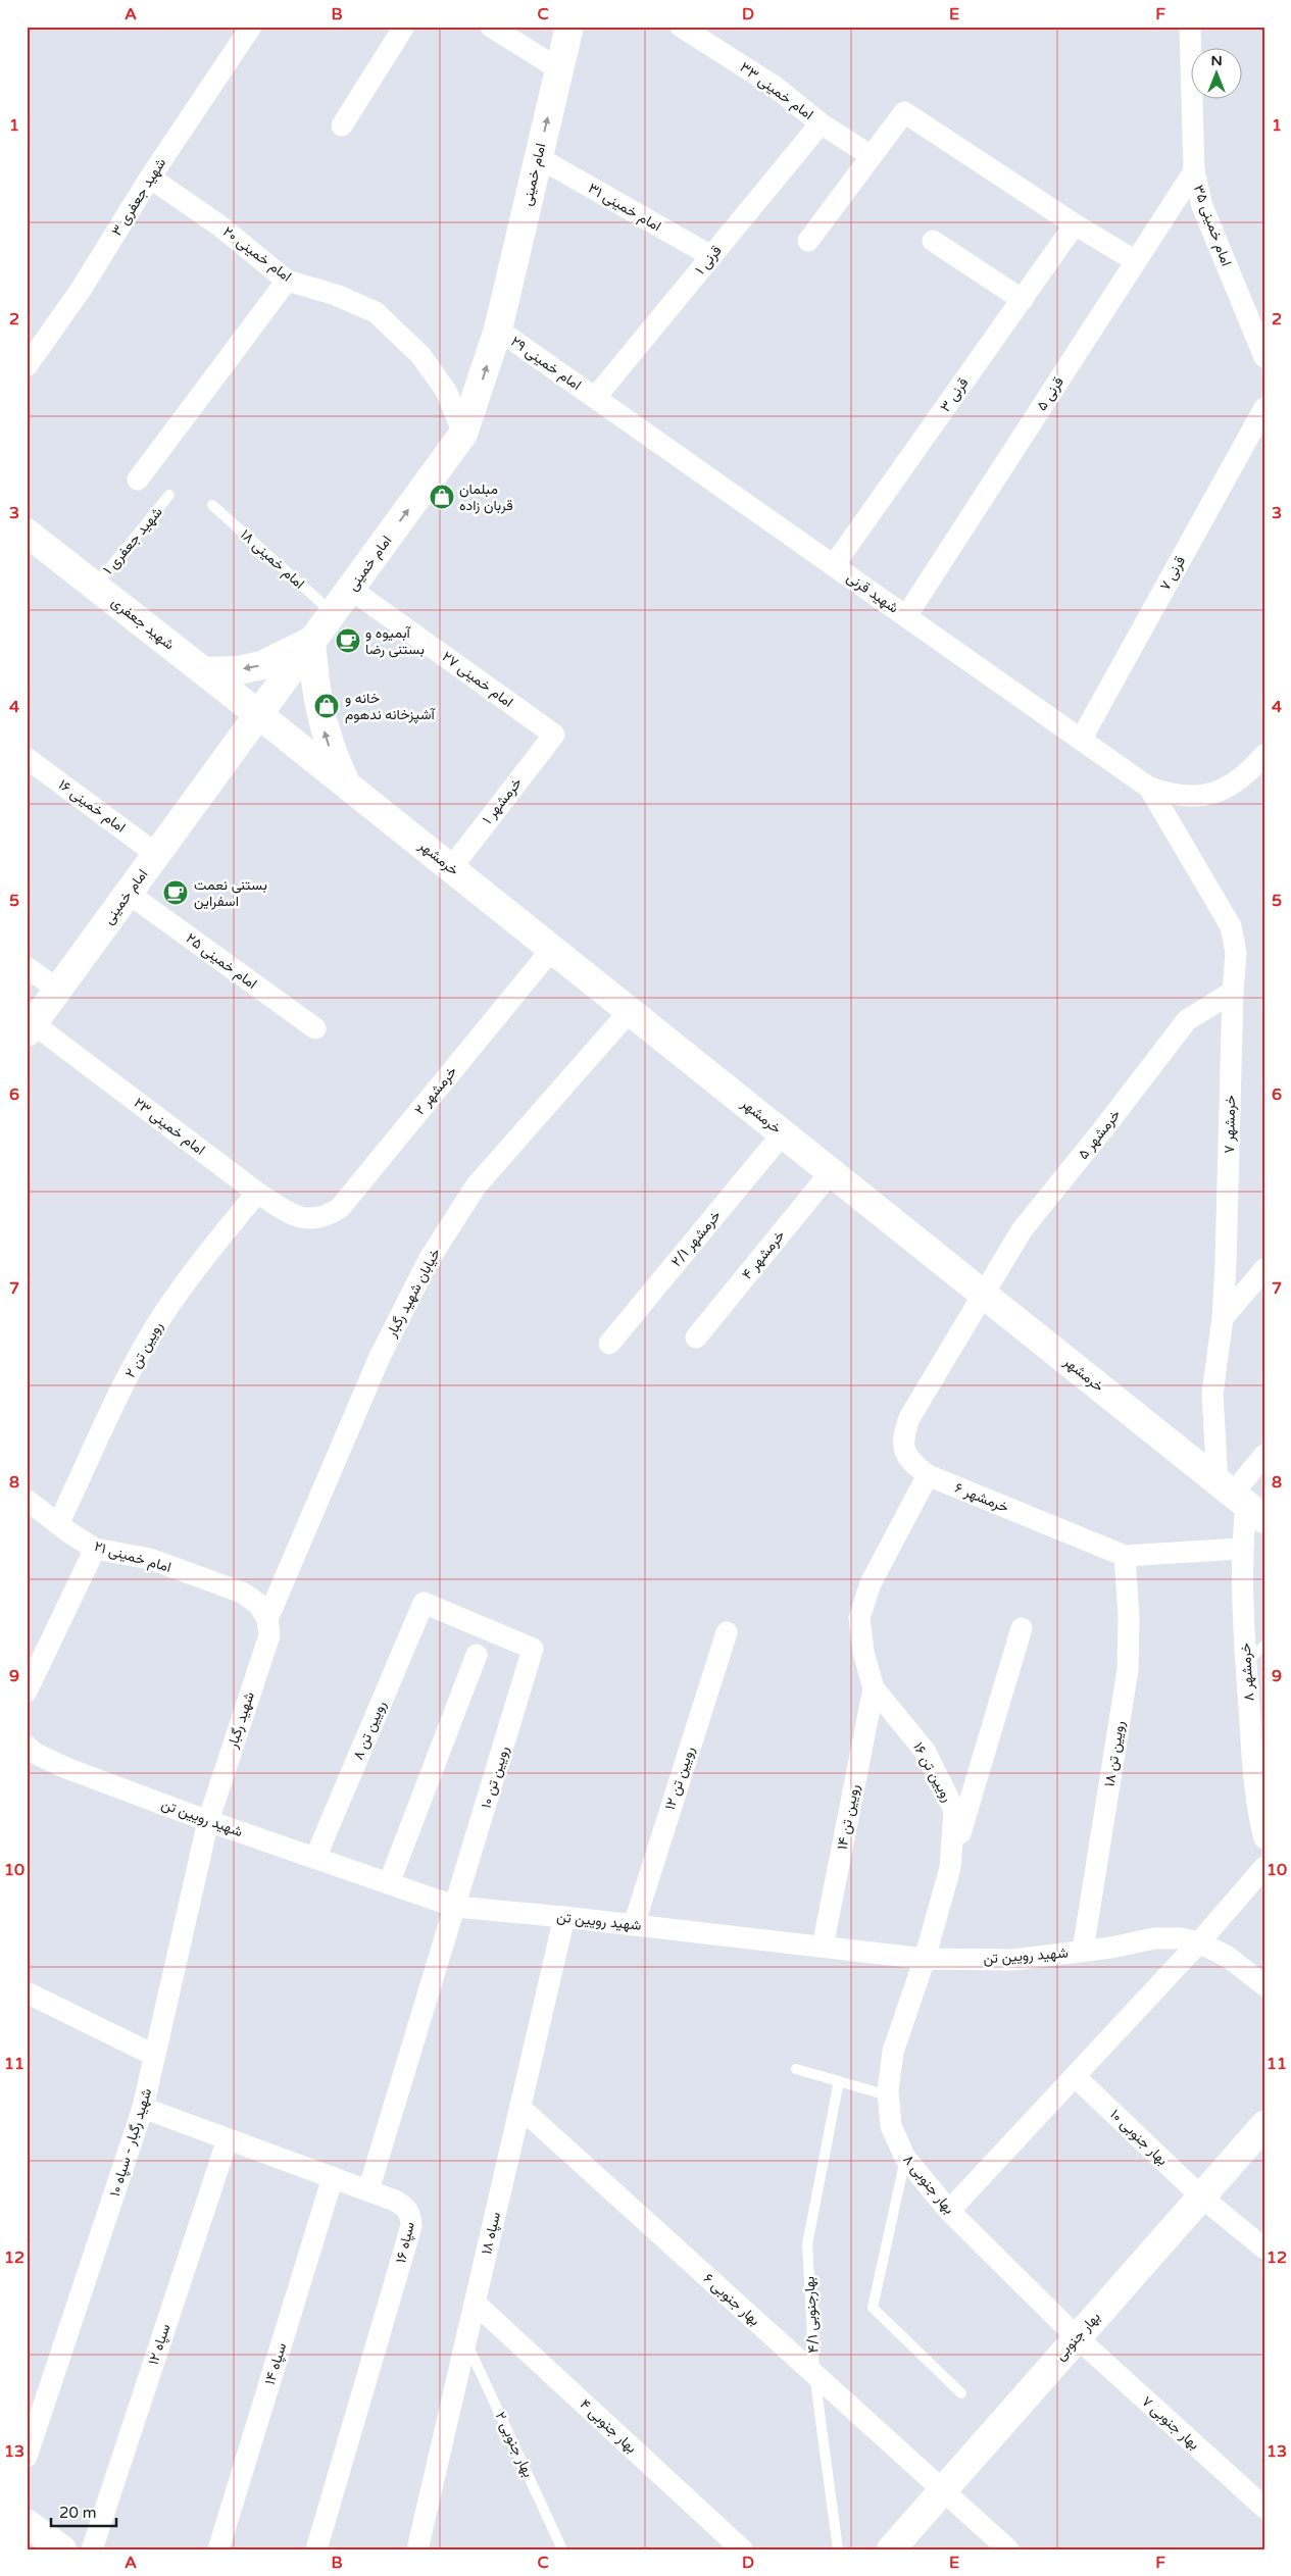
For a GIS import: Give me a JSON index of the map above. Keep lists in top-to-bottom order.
{
  "streets": {
    "street": [
      "امام خمینی ۳۳",
      "امام خمینی",
      "شهید جعفری ۳",
      "امام خمینی ۳۱",
      "امام خمینی ۳۵",
      "امام خمینی ۲۰",
      "قرنی ۱",
      "امام خمینی ۲۹",
      "قرنی ۵",
      "قرنی ۳",
      "قرنی ۷",
      "شهید قرنی",
      "شهید جعفری",
      "امام خمینی ۲۷",
      "خرمشهر ۱",
      "امام خمینی ۱۶",
      "خرمشهر",
      "امام خمینی ۲۵",
      "خرمشهر ۲",
      "خرمشهر ۷",
      "امام خمینی ۲۳",
      "خرمشهر ۵",
      "خرمشهر ۲/۱",
      "خرمشهر ۴",
      "خیابان شهید رگبار",
      "رویین تن ۲",
      "خرمشهر ۶",
      "امام خمینی ۲۱",
      "خرمشهر ۸",
      "شهید رگبار",
      "رویین تن ۸",
      "رویین تن ۱۸",
      "رویین تن ۱۶",
      "رویین تن ۱۰",
      "رویین تن ۱۲",
      "رویین تن ۱۴",
      "شهید رویین تن",
      "بهار جنوبی ۱۰",
      "شهید رگبار - سپاه ۱۰",
      "بهار جنوبی ۸",
      "سپاه ۱۸",
      "سپاه ۱۶",
      "بهار جنوبی ۶",
      "بهار جنوبی",
      "سپاه ۱۲",
      "سپاه ۱۴",
      "بهار جنوبی ۷",
      "بهار جنوبی ۴"
    ],
    "lane": [
      "شهید جعفری ۱",
      "امام خمینی ۱۸",
      "بهارجنوبی ۴/۱",
      "بهار جنوبی ۲"
    ]
  },
  "crossings": [
    ["امام خمینی ۳۳", "قرنی ۱"],
    ["امام خمینی", "امام خمینی ۳۱"],
    ["امام خمینی", "امام خمینی ۲۰"],
    ["امام خمینی", "امام خمینی ۲۹"],
    ["امام خمینی", "امام خمینی ۱۸"],
    ["امام خمینی", "شهید جعفری"],
    ["امام خمینی", "امام خمینی ۲۷"],
    ["امام خمینی", "امام خمینی ۱۶"],
    ["امام خمینی", "خرمشهر"],
    ["امام خمینی", "امام خمینی ۲۵"],
    ["امام خمینی", "امام خمینی ۲۳"],
    ["شهید جعفری ۳", "امام خمینی ۲۰"],
    ["امام خمینی ۳۱", "قرنی ۱"],
    ["امام خمینی ۳۵", "قرنی ۵"],
    ["قرنی ۱", "امام خمینی ۲۹"],
    ["قرنی ۱", "شهید قرنی"],
    ["امام خمینی ۲۹", "شهید قرنی"],
    ["قرنی ۵", "شهید قرنی"],
    ["قرنی ۳", "شهید قرنی"],
    ["شهید جعفری ۱", "شهید جعفری"],
    ["قرنی ۷", "شهید قرنی"],
    ["شهید قرنی", "خرمشهر ۷"],
    ["شهید جعفری", "خرمشهر"],
    ["امام خمینی ۲۷", "خرمشهر ۱"],
    ["خرمشهر ۱", "خرمشهر"],
    ["خرمشهر", "خرمشهر ۲"],
    ["خرمشهر", "خرمشهر ۷"],
    ["خرمشهر", "خرمشهر ۵"],
    ["خرمشهر", "خرمشهر ۲/۱"],
    ["خرمشهر", "خرمشهر ۴"],
    ["خرمشهر", "خیابان شهید رگبار"],
    ["خرمشهر", "خرمشهر ۶"],
    ["خرمشهر", "خرمشهر ۸"],
    ["خرمشهر ۲", "امام خمینی ۲۳"],
    ["خرمشهر ۷", "خرمشهر ۵"],
    ["خرمشهر ۷", "خرمشهر ۸"],
    ["امام خمینی ۲۳", "رویین تن ۲"],
    ["خرمشهر ۵", "خرمشهر ۶"],
    ["خیابان شهید رگبار", "امام خمینی ۲۱"],
    ["خیابان شهید رگبار", "شهید رگبار"],
    ["رویین تن ۲", "امام خمینی ۲۱"],
    ["خرمشهر ۶", "خرمشهر ۸"],
    ["خرمشهر ۶", "رویین تن ۱۸"],
    ["امام خمینی ۲۱", "شهید رگبار"],
    ["شهید رگبار", "شهید رویین تن"],
    ["شهید رگبار", "شهید رگبار - سپاه ۱۰"],
    ["رویین تن ۸", "رویین تن ۱۰"],
    ["رویین تن ۸", "شهید رویین تن"],
    ["رویین تن ۱۸", "شهید رویین تن"],
    ["رویین تن ۱۶", "رویین تن ۱۴"],
    ["رویین تن ۱۶", "شهید رویین تن"],
    ["رویین تن ۱۶", "بهار جنوبی ۸"],
    ["رویین تن ۱۰", "شهید رویین تن"],
    ["رویین تن ۱۰", "سپاه ۱۶"],
    ["رویین تن ۱۲", "شهید رویین تن"],
    ["رویین تن ۱۴", "شهید رویین تن"],
    ["شهید رویین تن", "شهید رگبار - سپاه ۱۰"],
    ["شهید رویین تن", "بهار جنوبی ۸"],
    ["شهید رویین تن", "سپاه ۱۸"],
    ["بهار جنوبی ۱۰", "بهار جنوبی"],
    ["شهید رگبار - سپاه ۱۰", "سپاه ۱۶"],
    ["بهار جنوبی ۸", "بهار جنوبی"],
    ["بهار جنوبی ۸", "بهار جنوبی ۷"],
    ["سپاه ۱۸", "بهار جنوبی ۶"],
    ["سپاه ۱۸", "بهار جنوبی ۴"],
    ["سپاه ۱۸", "بهار جنوبی ۲"],
    ["سپاه ۱۶", "سپاه ۱۲"],
    ["سپاه ۱۶", "سپاه ۱۴"],
    ["بهار جنوبی ۶", "بهارجنوبی ۴/۱"],
    ["بهار جنوبی ۶", "بهار جنوبی"],
    ["بهار جنوبی", "بهار جنوبی ۷"]
  ],
  "places": {
    "shop": ["مبلمان قربان زاده", "خانه و آشپزخانه ندهوم"],
    "cafe": ["آبمیوه و بستنی رضا", "بستنی نعمت اسفراین"]
  },
  "scale_bar": "20 m",
  "north": "top",
  "grid": {
    "columns": [
      "A",
      "B",
      "C",
      "D",
      "E",
      "F"
    ],
    "rows": [
      "1",
      "2",
      "3",
      "4",
      "5",
      "6",
      "7",
      "8",
      "9",
      "10",
      "11",
      "12",
      "13"
    ]
  }
}
